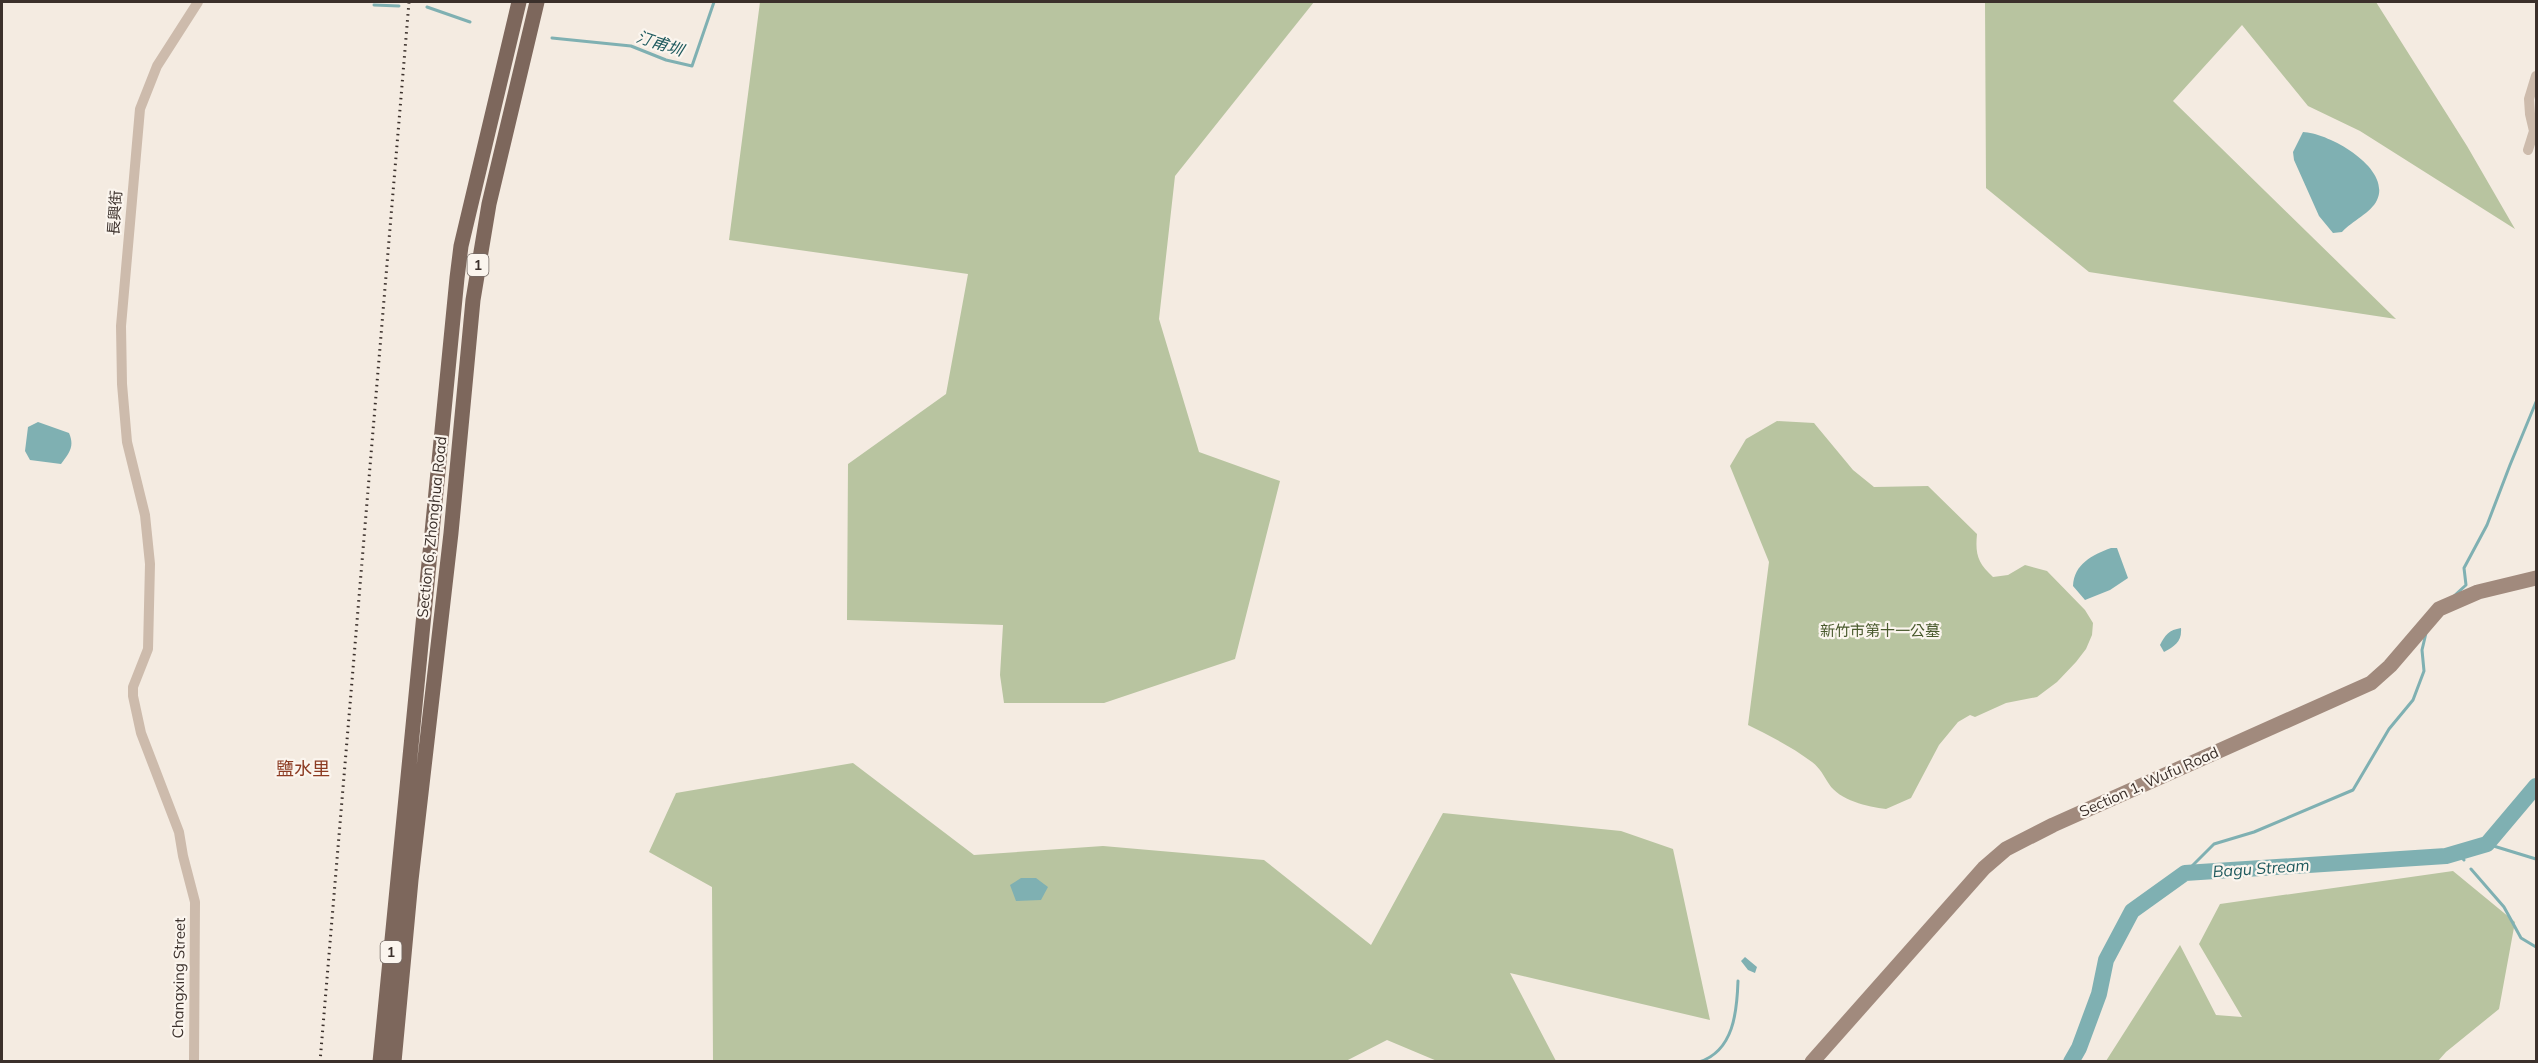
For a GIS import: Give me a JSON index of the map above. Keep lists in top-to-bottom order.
{
  "streets": {
    "main road": ["1", "Section 6, Zhonghua Road", "Section 1, Wufu Road"],
    "street": ["Changxing Street"]
  },
  "districts": ["鹽水里"],
  "water": ["汀甫圳", "Bagu Stream"],
  "parks": ["新竹市第十一公墓"]
}
